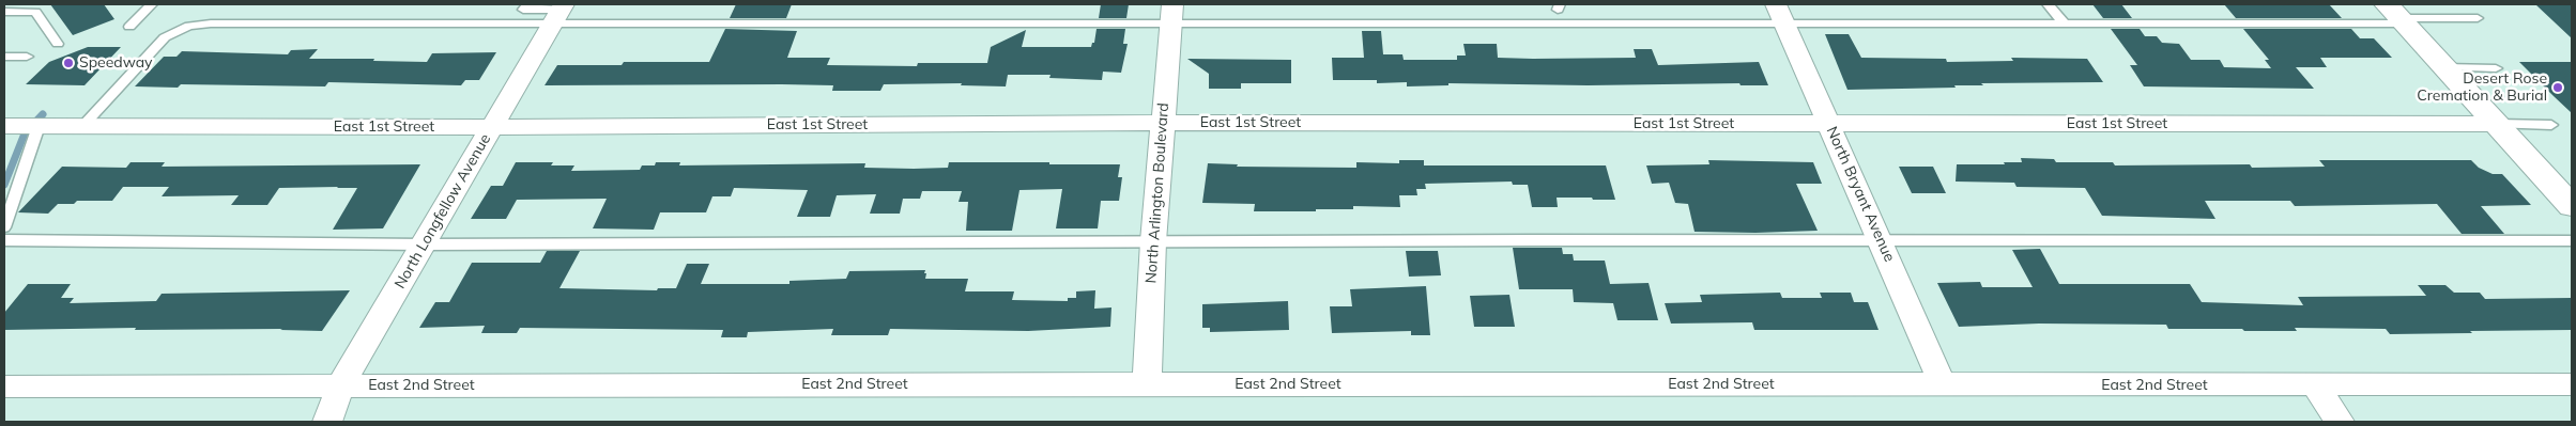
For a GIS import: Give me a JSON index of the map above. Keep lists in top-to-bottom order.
{
  "streets": {
    "street": [
      "East 1st Street",
      "North Arlington Boulevard",
      "North Bryant Avenue",
      "North Longfellow Avenue",
      "East 2nd Street"
    ]
  },
  "crossings": [
    ["East 1st Street", "North Arlington Boulevard"],
    ["East 1st Street", "North Bryant Avenue"],
    ["East 1st Street", "North Longfellow Avenue"],
    ["North Arlington Boulevard", "East 2nd Street"],
    ["North Bryant Avenue", "East 2nd Street"],
    ["North Longfellow Avenue", "East 2nd Street"]
  ],
  "places": ["Speedway", "Desert Rose Cremation & Burial"]
}
